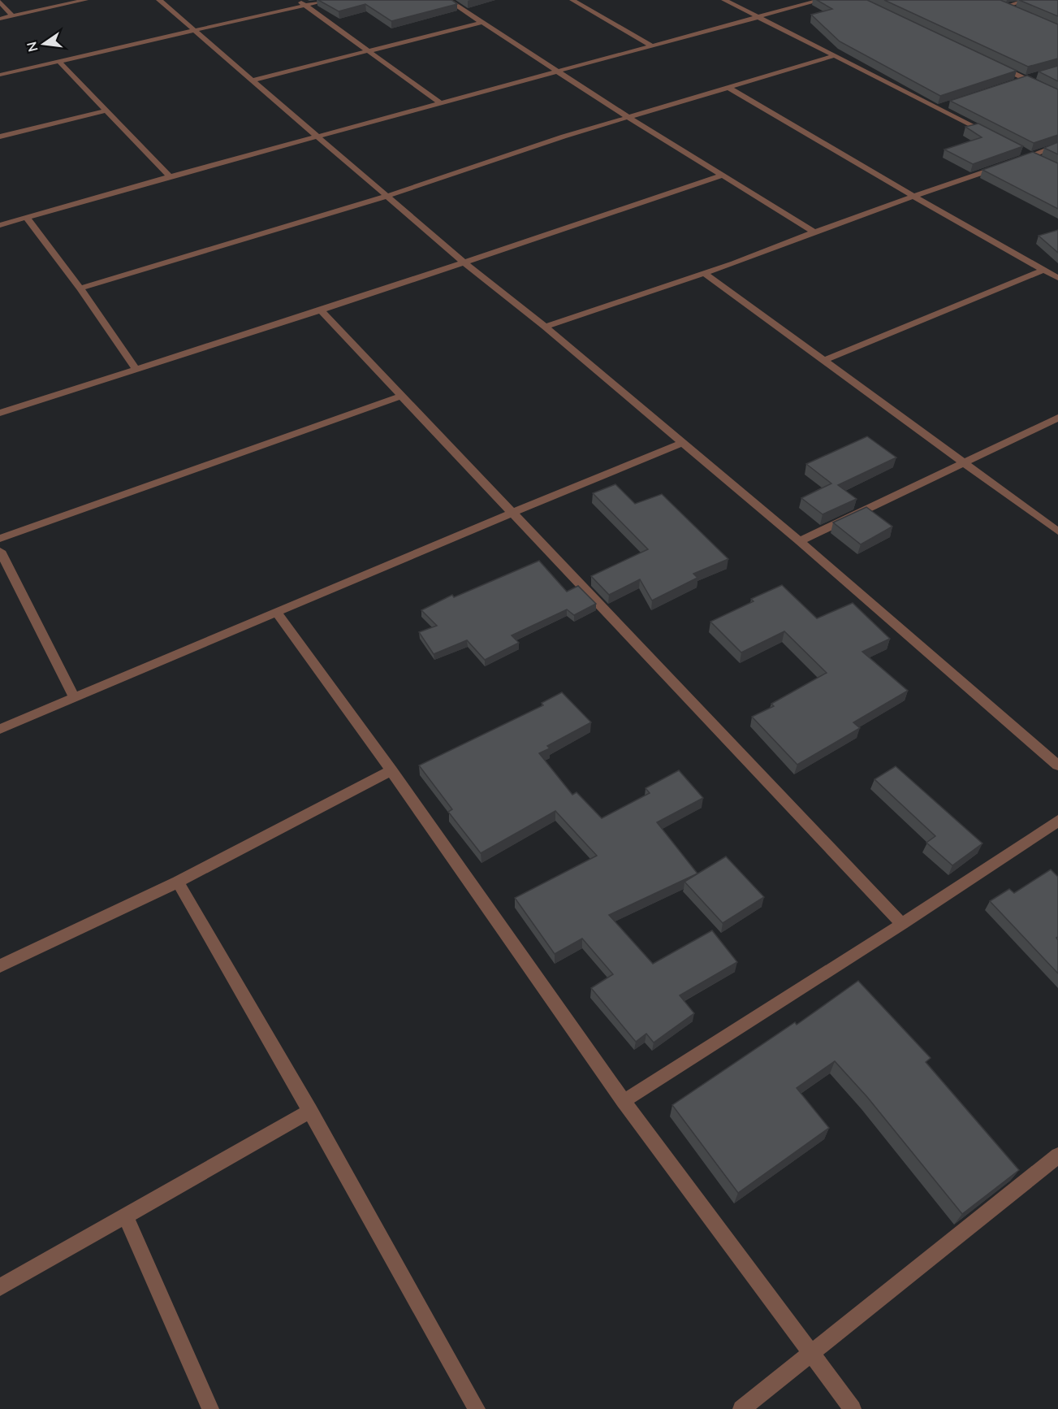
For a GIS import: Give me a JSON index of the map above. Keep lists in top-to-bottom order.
{
  "north": "left"
}
